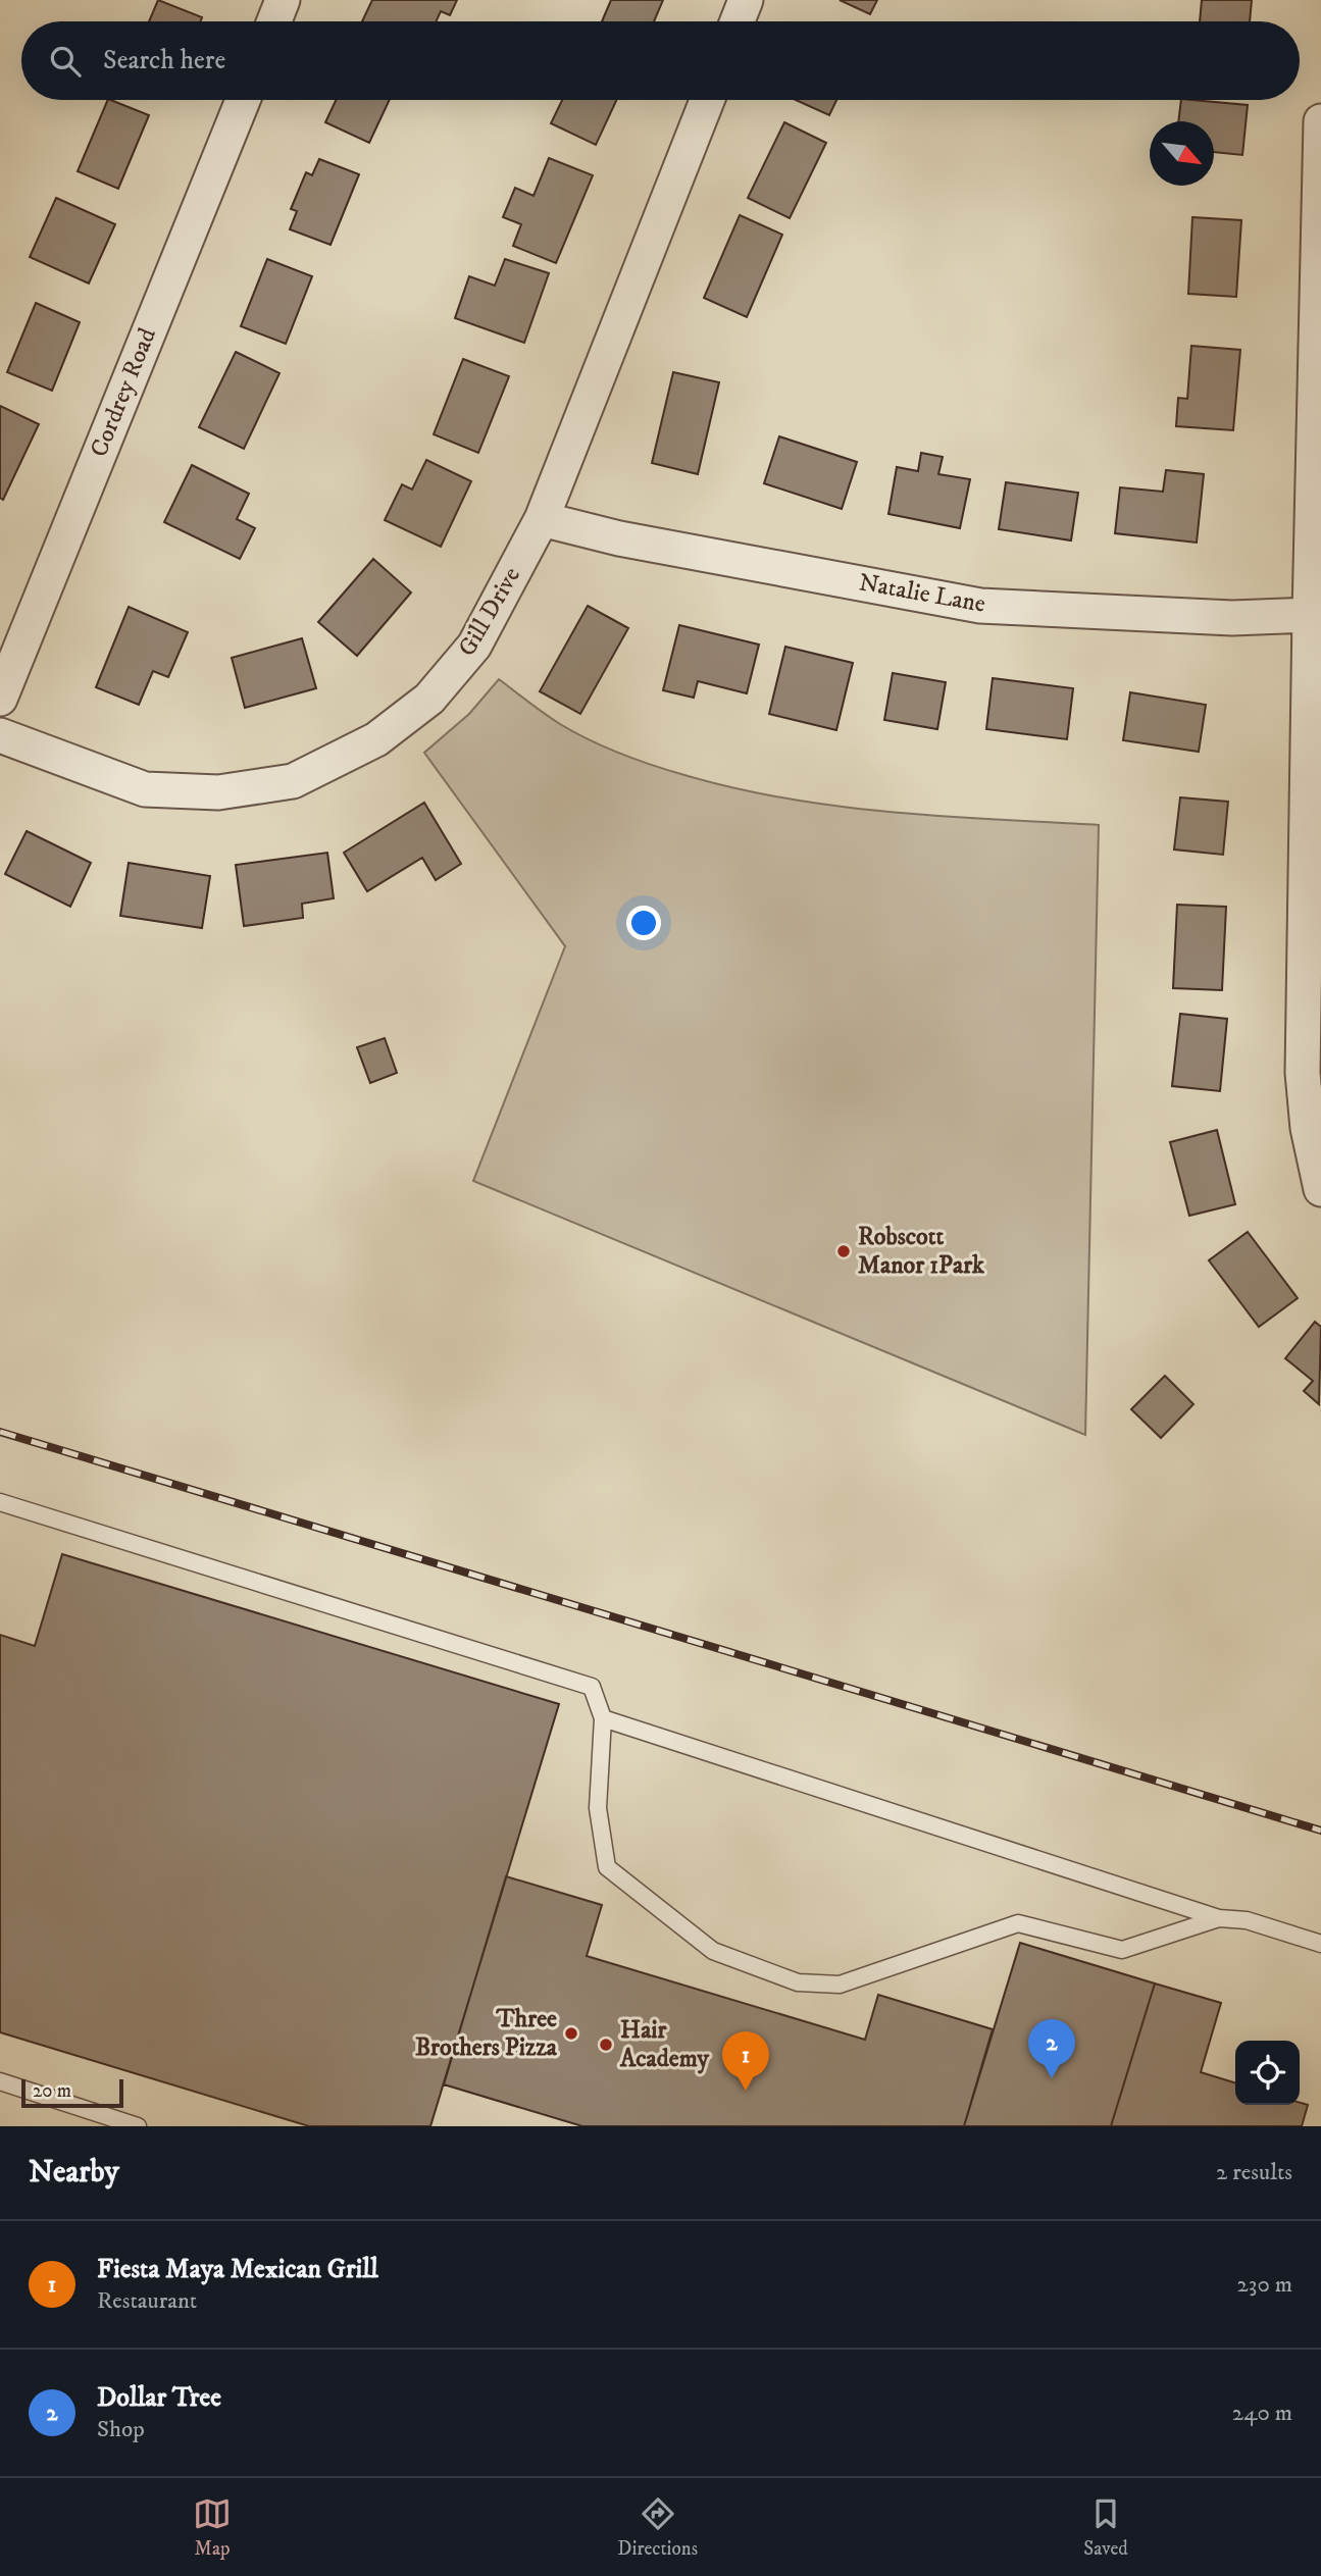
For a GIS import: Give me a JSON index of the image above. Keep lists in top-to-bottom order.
{
  "streets": {
    "street": ["Cordrey Road", "Natalie Lane", "Gill Drive"]
  },
  "crossings": [
    ["Natalie Lane", "Gill Drive"]
  ],
  "places": ["Robscott Manor 1Park", "Three Brothers Pizza", "Hair Academy"],
  "scale_bar": "20 m",
  "north": "bottom right",
  "page": {
    "search": "Search here",
    "pins": ["2", "1"],
    "scale": "20 m",
    "heading": ["Nearby", "2 results"],
    "list": [
      {
        "mark": "1",
        "name": "Fiesta Maya Mexican Grill",
        "note": "Restaurant",
        "value": "230 m"
      },
      {
        "mark": "2",
        "name": "Dollar Tree",
        "note": "Shop",
        "value": "240 m"
      }
    ],
    "nav": ["Map", "Directions", "Saved"]
  }
}
